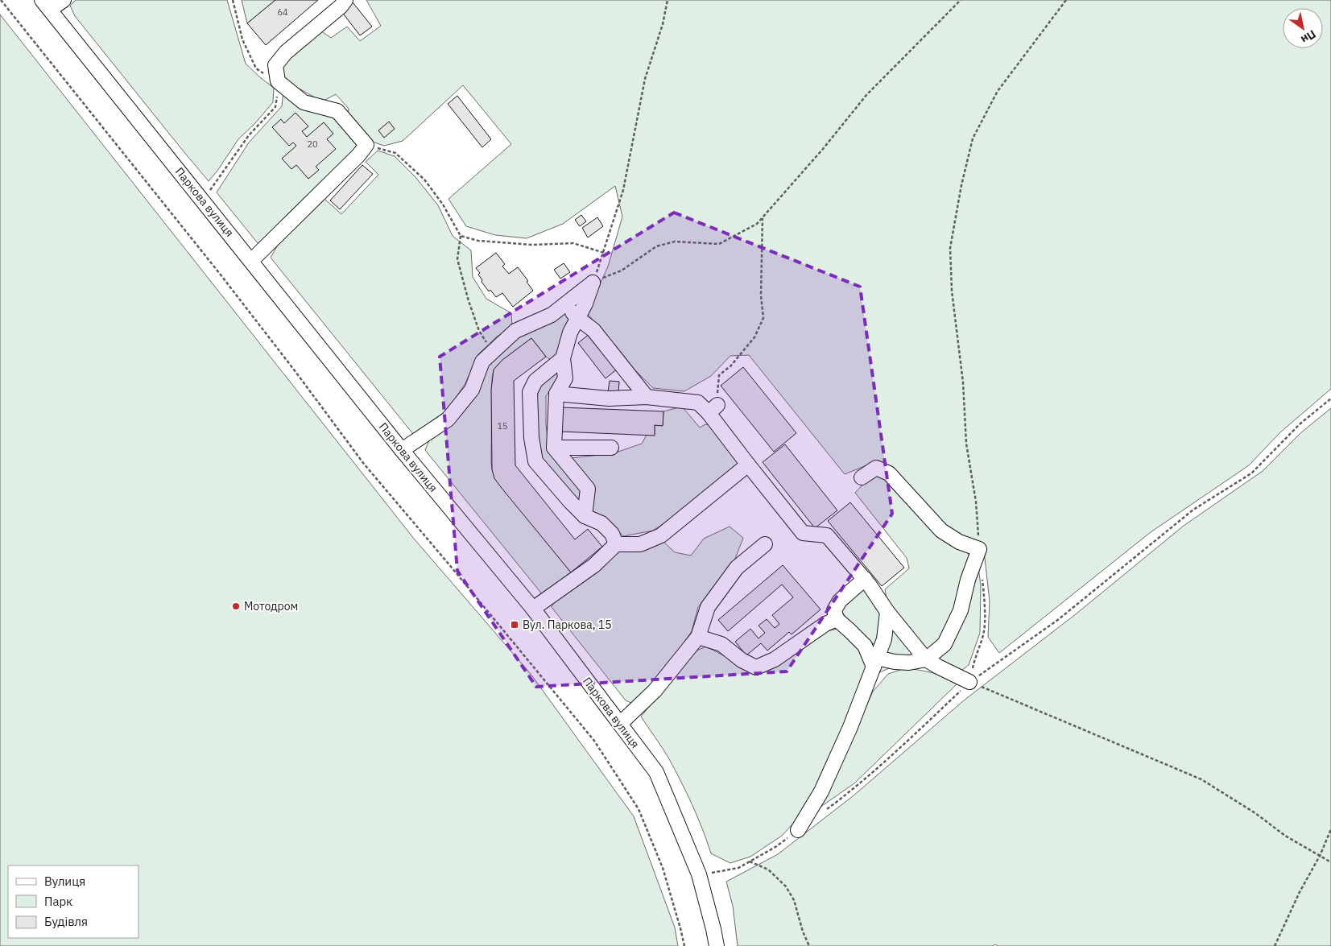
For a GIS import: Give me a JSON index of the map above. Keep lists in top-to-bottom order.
{
  "streets": {
    "street": ["Паркова вулиця"]
  },
  "places": {
    "other": ["Мотодром"],
    "transit": ["Вул. Паркова, 15"]
  },
  "house_numbers": ["64", "20", "15"],
  "legend": ["Вулиця", "Парк", "Будівля"],
  "north": "bottom right"
}
